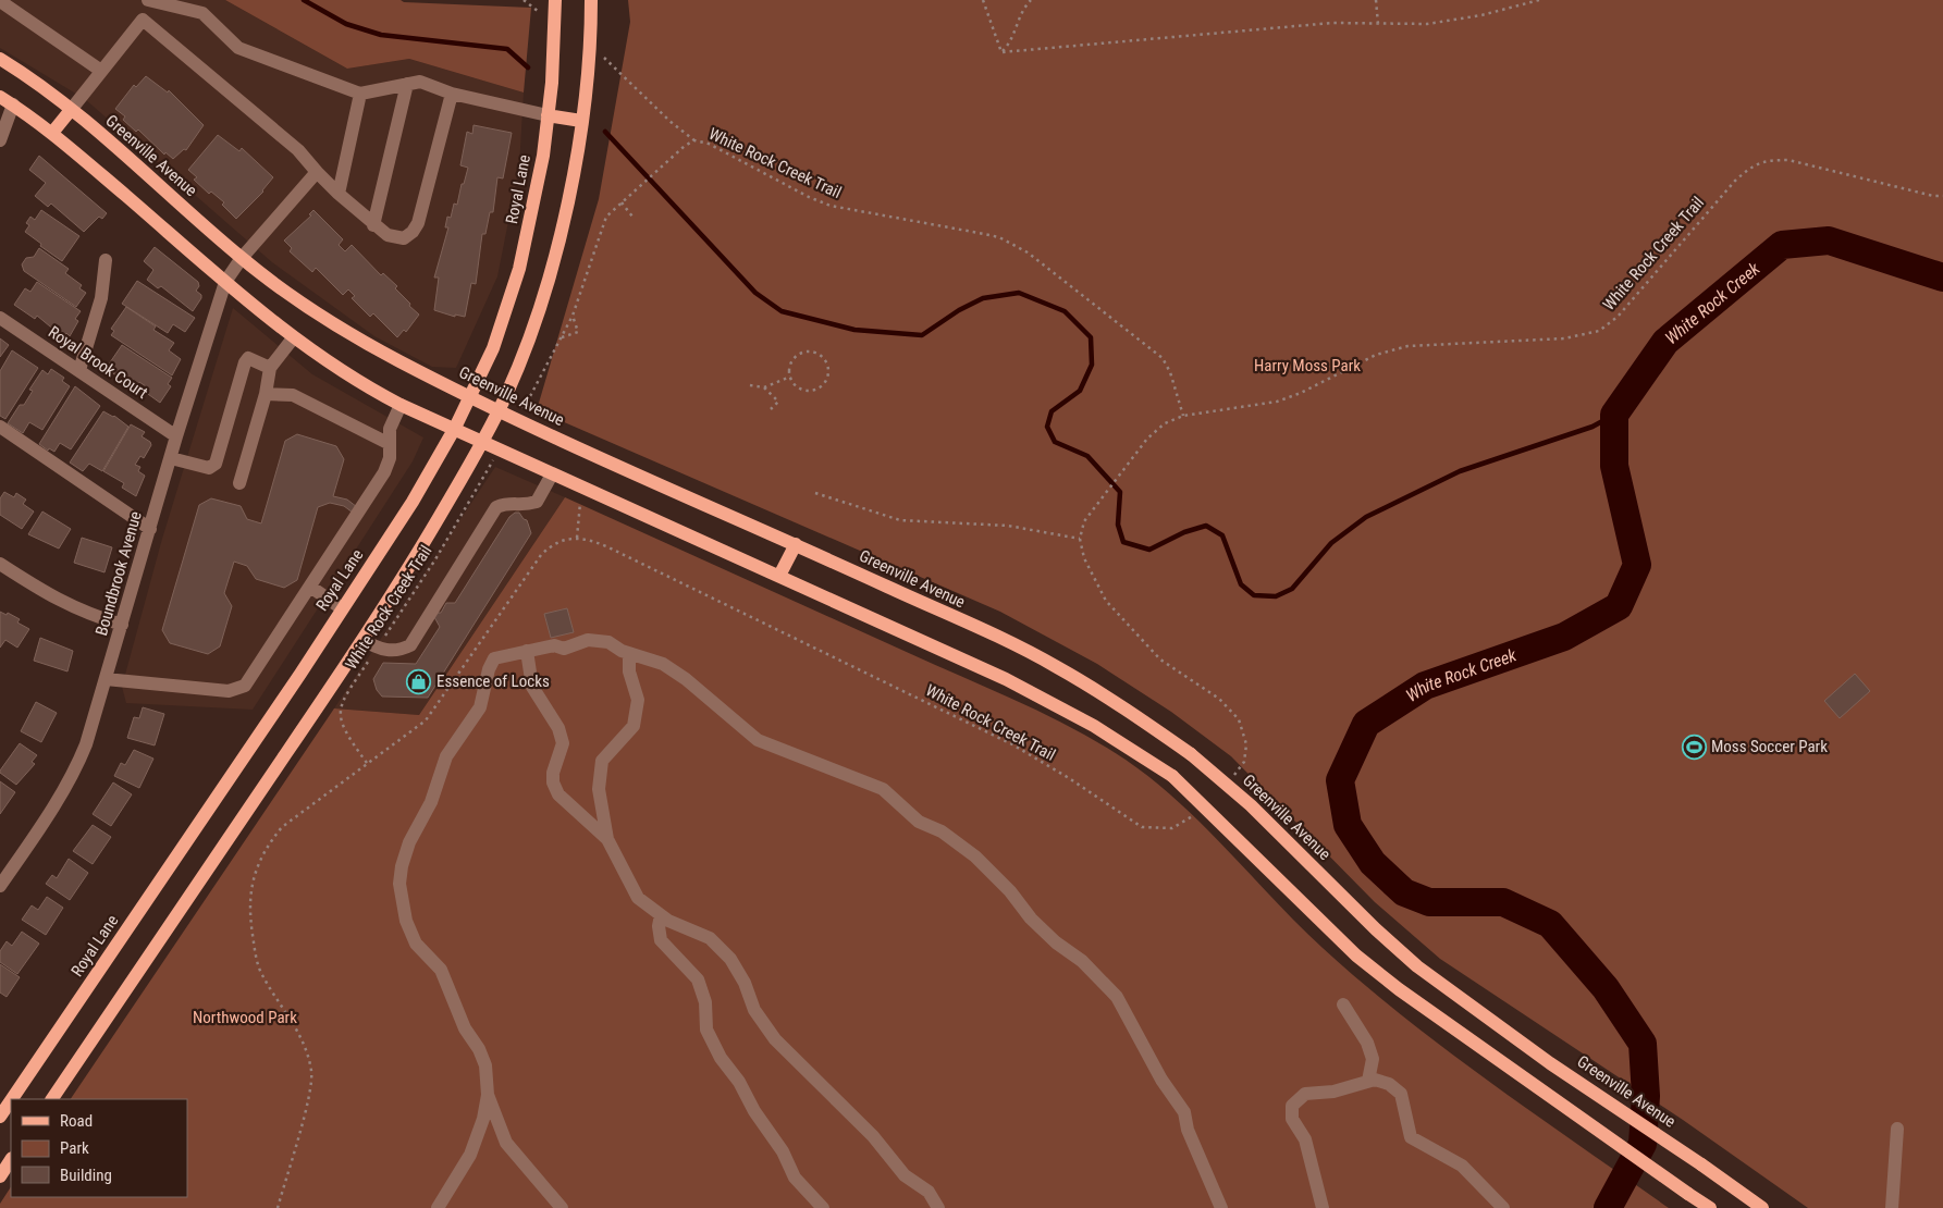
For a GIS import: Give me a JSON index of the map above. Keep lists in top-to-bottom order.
{
  "streets": {
    "main road": ["Greenville Avenue", "Royal Lane"],
    "street": ["Royal Brook Court", "Boundbrook Avenue"],
    "path": ["White Rock Creek Trail"]
  },
  "crossings": [
    ["Greenville Avenue", "White Rock Creek Trail"],
    ["Greenville Avenue", "Royal Lane"],
    ["Greenville Avenue", "Boundbrook Avenue"],
    ["Royal Brook Court", "Boundbrook Avenue"]
  ],
  "water": ["White Rock Creek"],
  "parks": ["Harry Moss Park", "Northwood Park"],
  "places": {
    "shop": ["Essence of Locks"],
    "sports": ["Moss Soccer Park"]
  },
  "legend": ["Road", "Park", "Building"]
}
